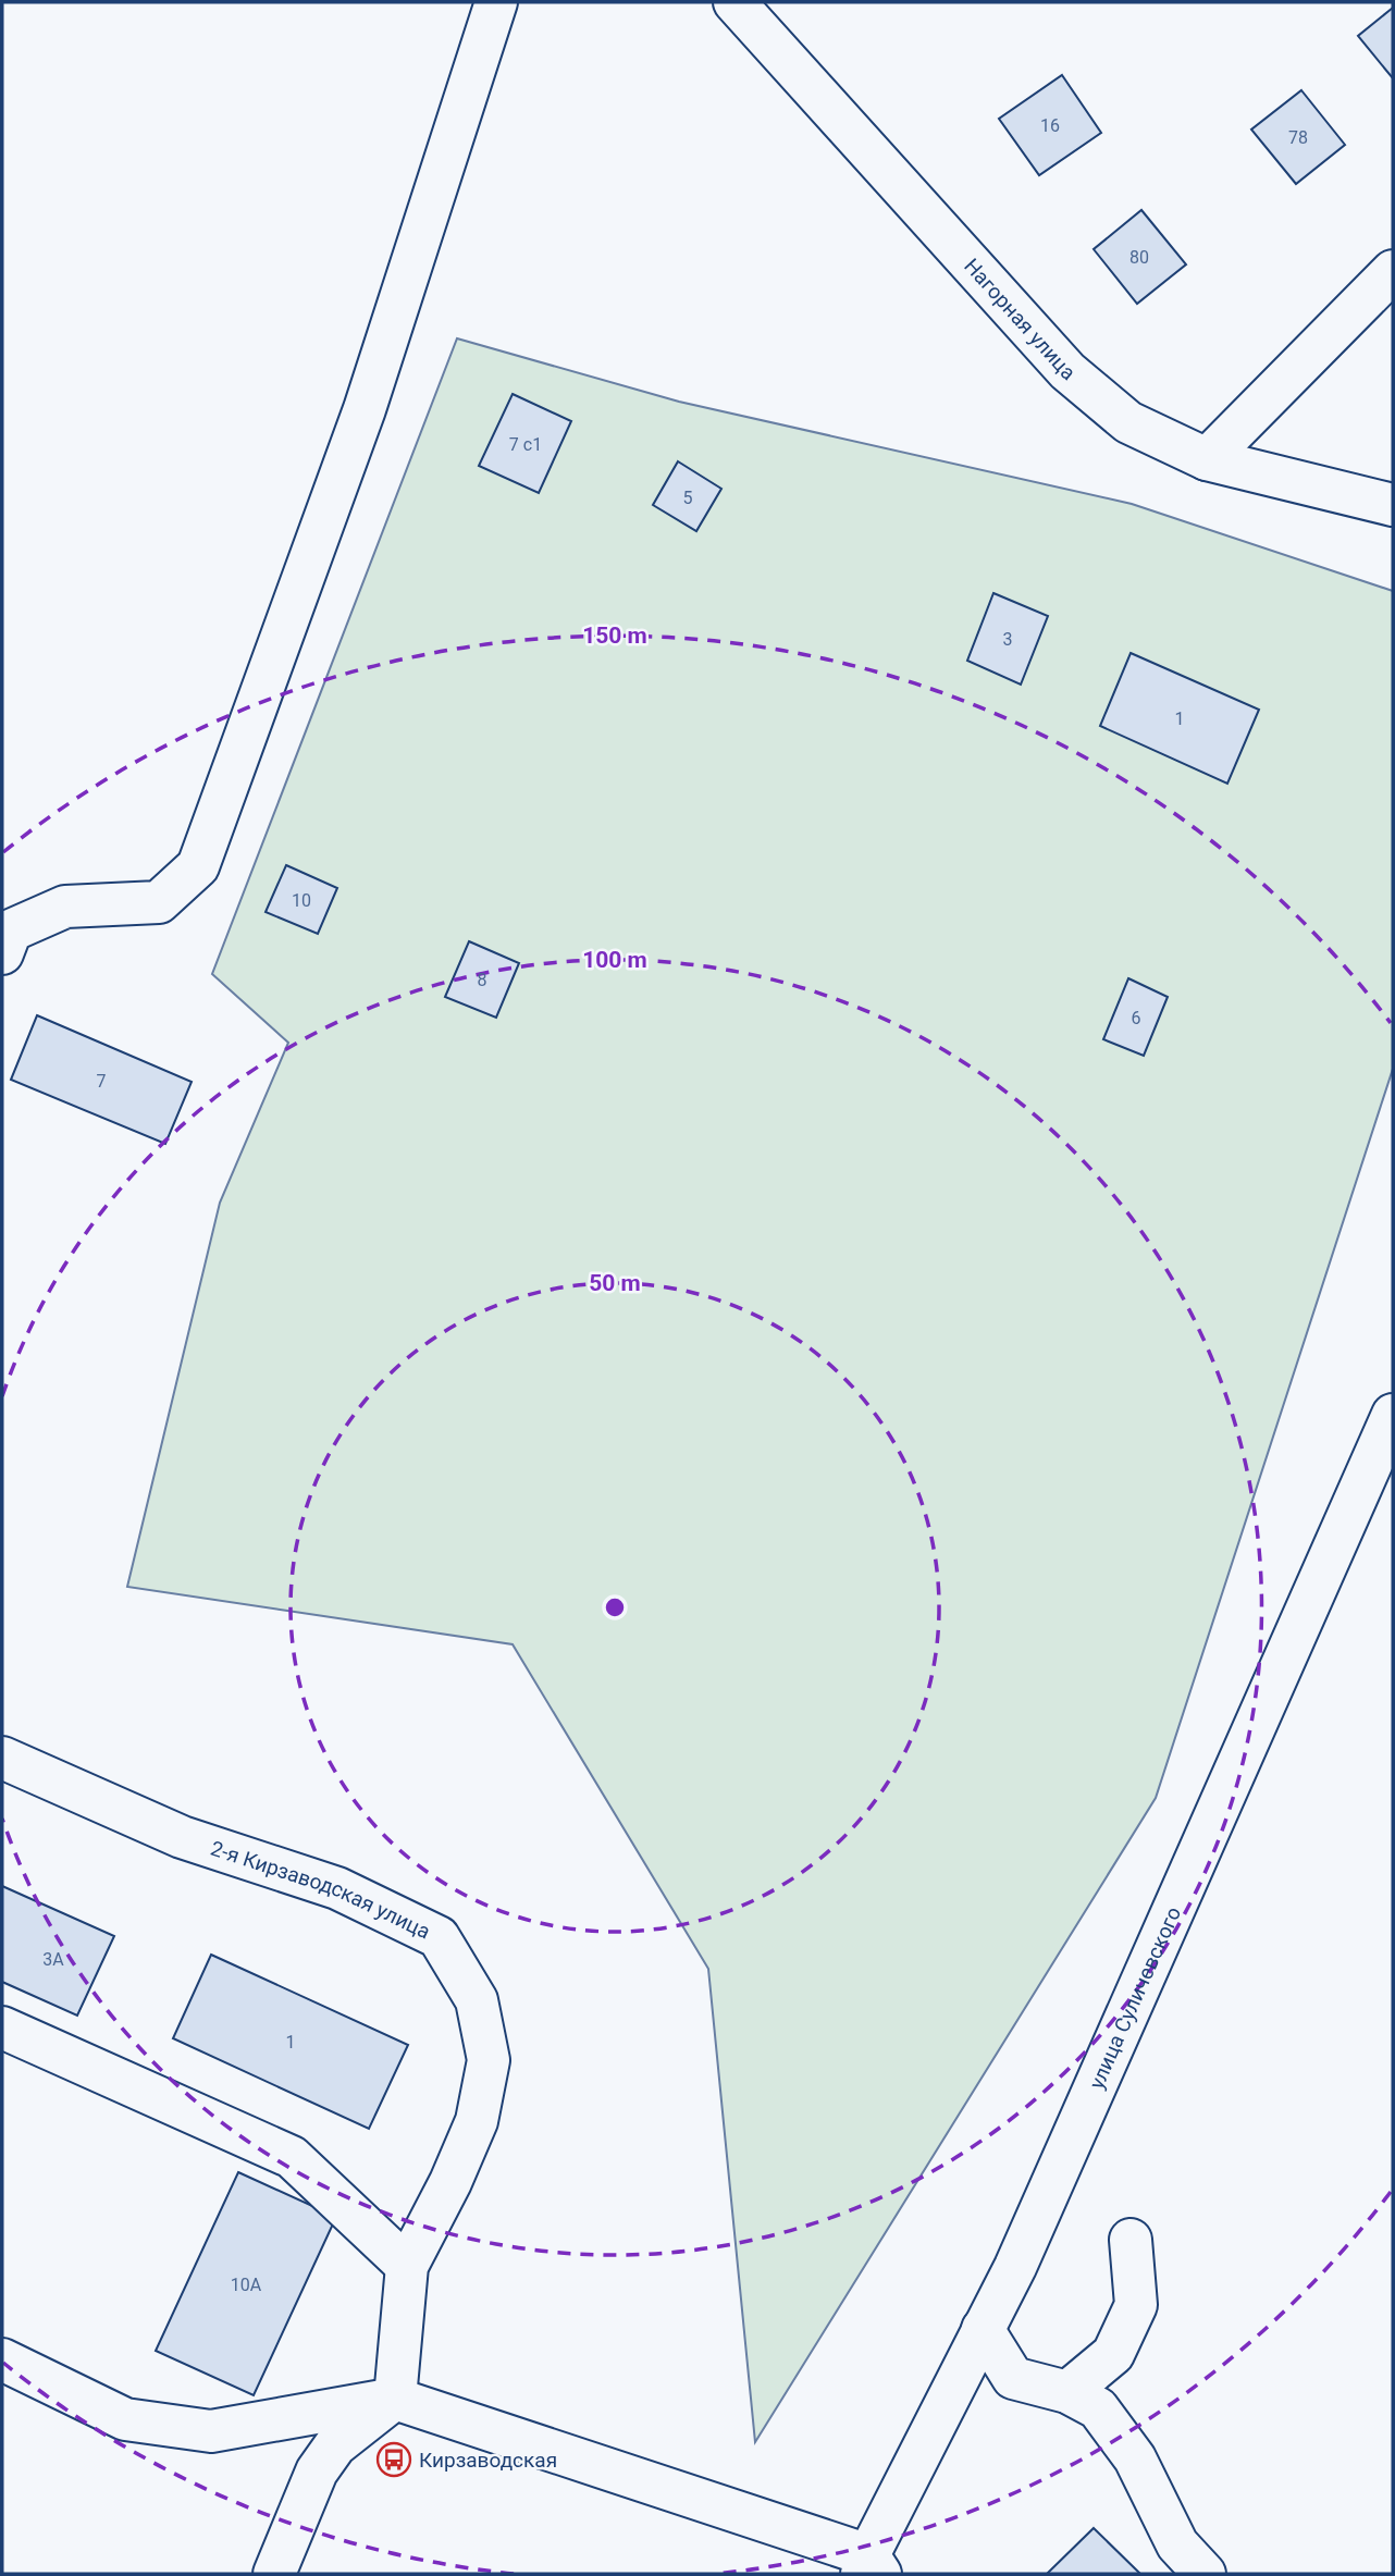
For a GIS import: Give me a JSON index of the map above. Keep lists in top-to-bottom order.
{
  "streets": {
    "street": ["Нагорная улица", "2-я Кирзаводская улица", "улица Суличевского"]
  },
  "places": {
    "bus stop": ["Кирзаводская"]
  },
  "house_numbers": [
    "16",
    "78",
    "80",
    "7 с1",
    "5",
    "3",
    "1",
    "10",
    "8",
    "6",
    "7",
    "3А",
    "1",
    "10А"
  ],
  "rings": ["150 m", "100 m", "50 m"]
}
